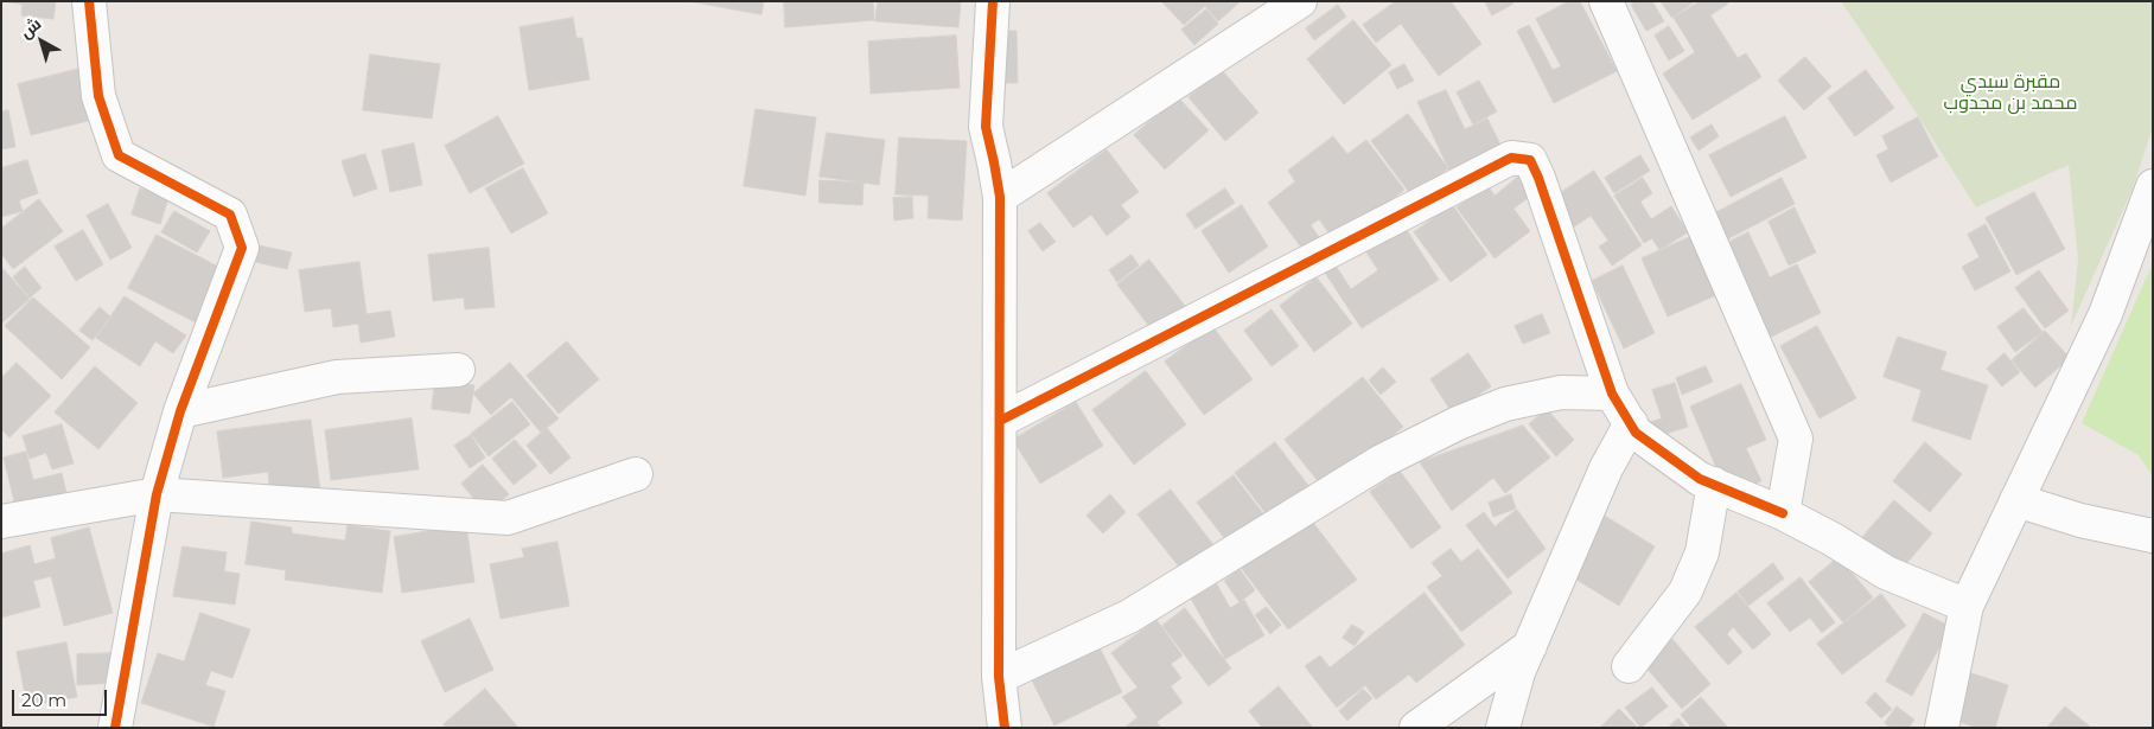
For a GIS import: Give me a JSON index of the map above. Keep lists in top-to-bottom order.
{
  "parks": ["مقبرة سيدي محمد بن مجدوب"],
  "scale_bar": "20 m",
  "north": "top left"
}
